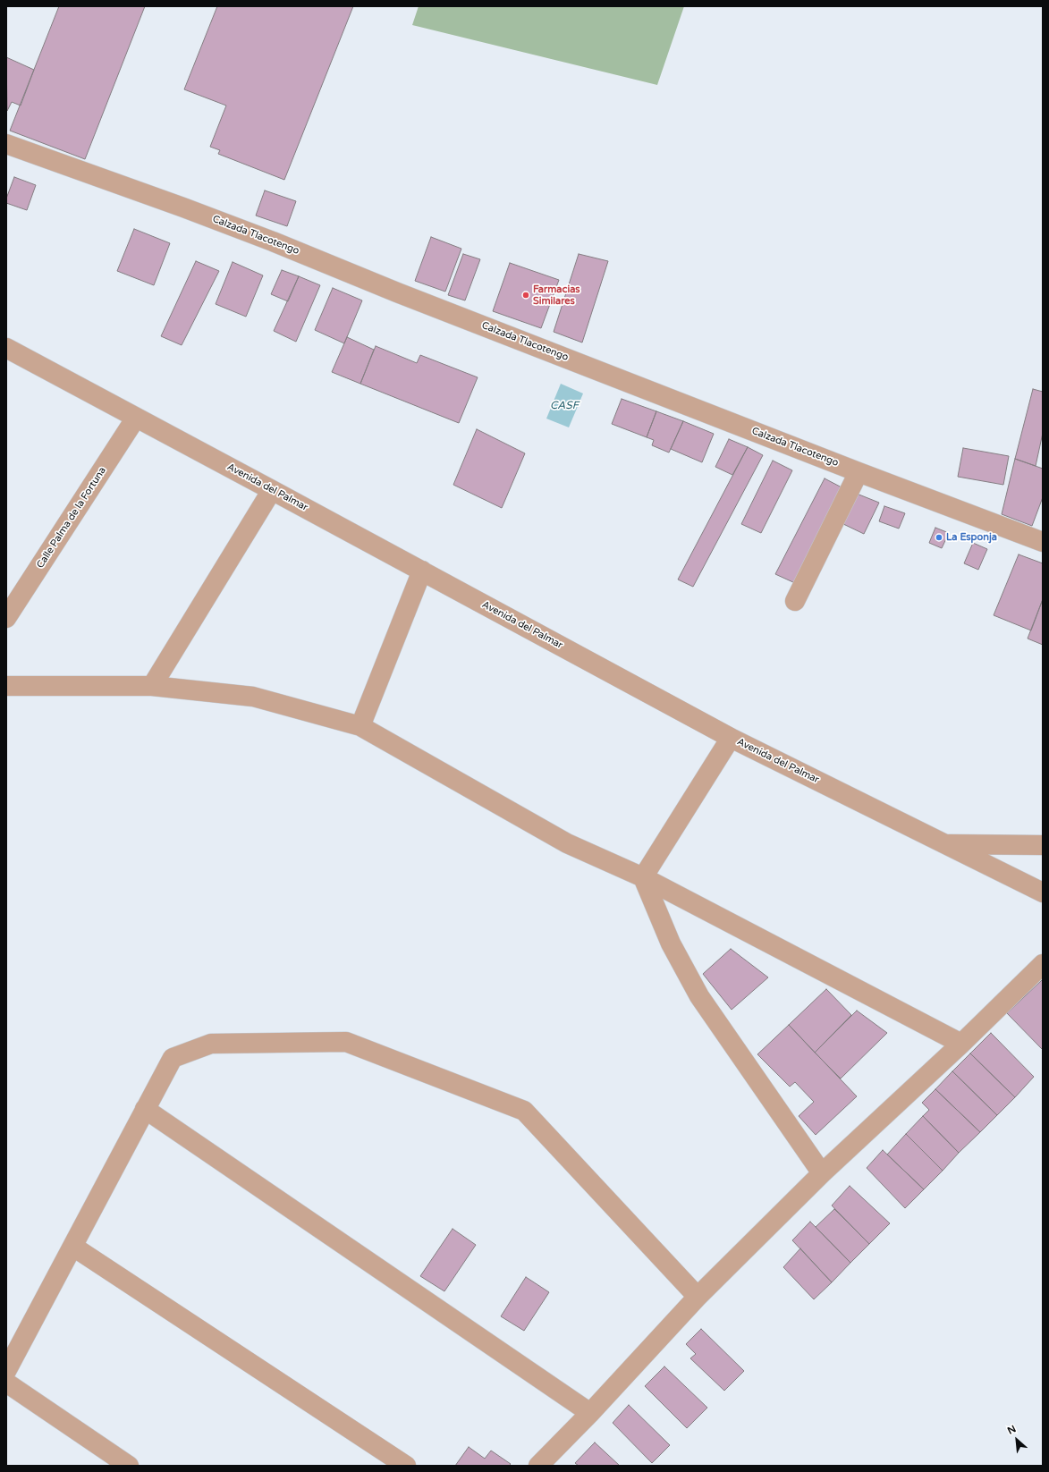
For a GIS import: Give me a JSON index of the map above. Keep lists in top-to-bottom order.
{
  "streets": {
    "street": ["Calzada Tlacotengo", "Avenida del Palmar", "Calle Palma de la Fortuna"]
  },
  "crossings": [
    ["Avenida del Palmar", "Calle Palma de la Fortuna"]
  ],
  "water": ["CASF"],
  "places": ["Farmacias Similares", "La Esponja"],
  "north": "top left"
}
